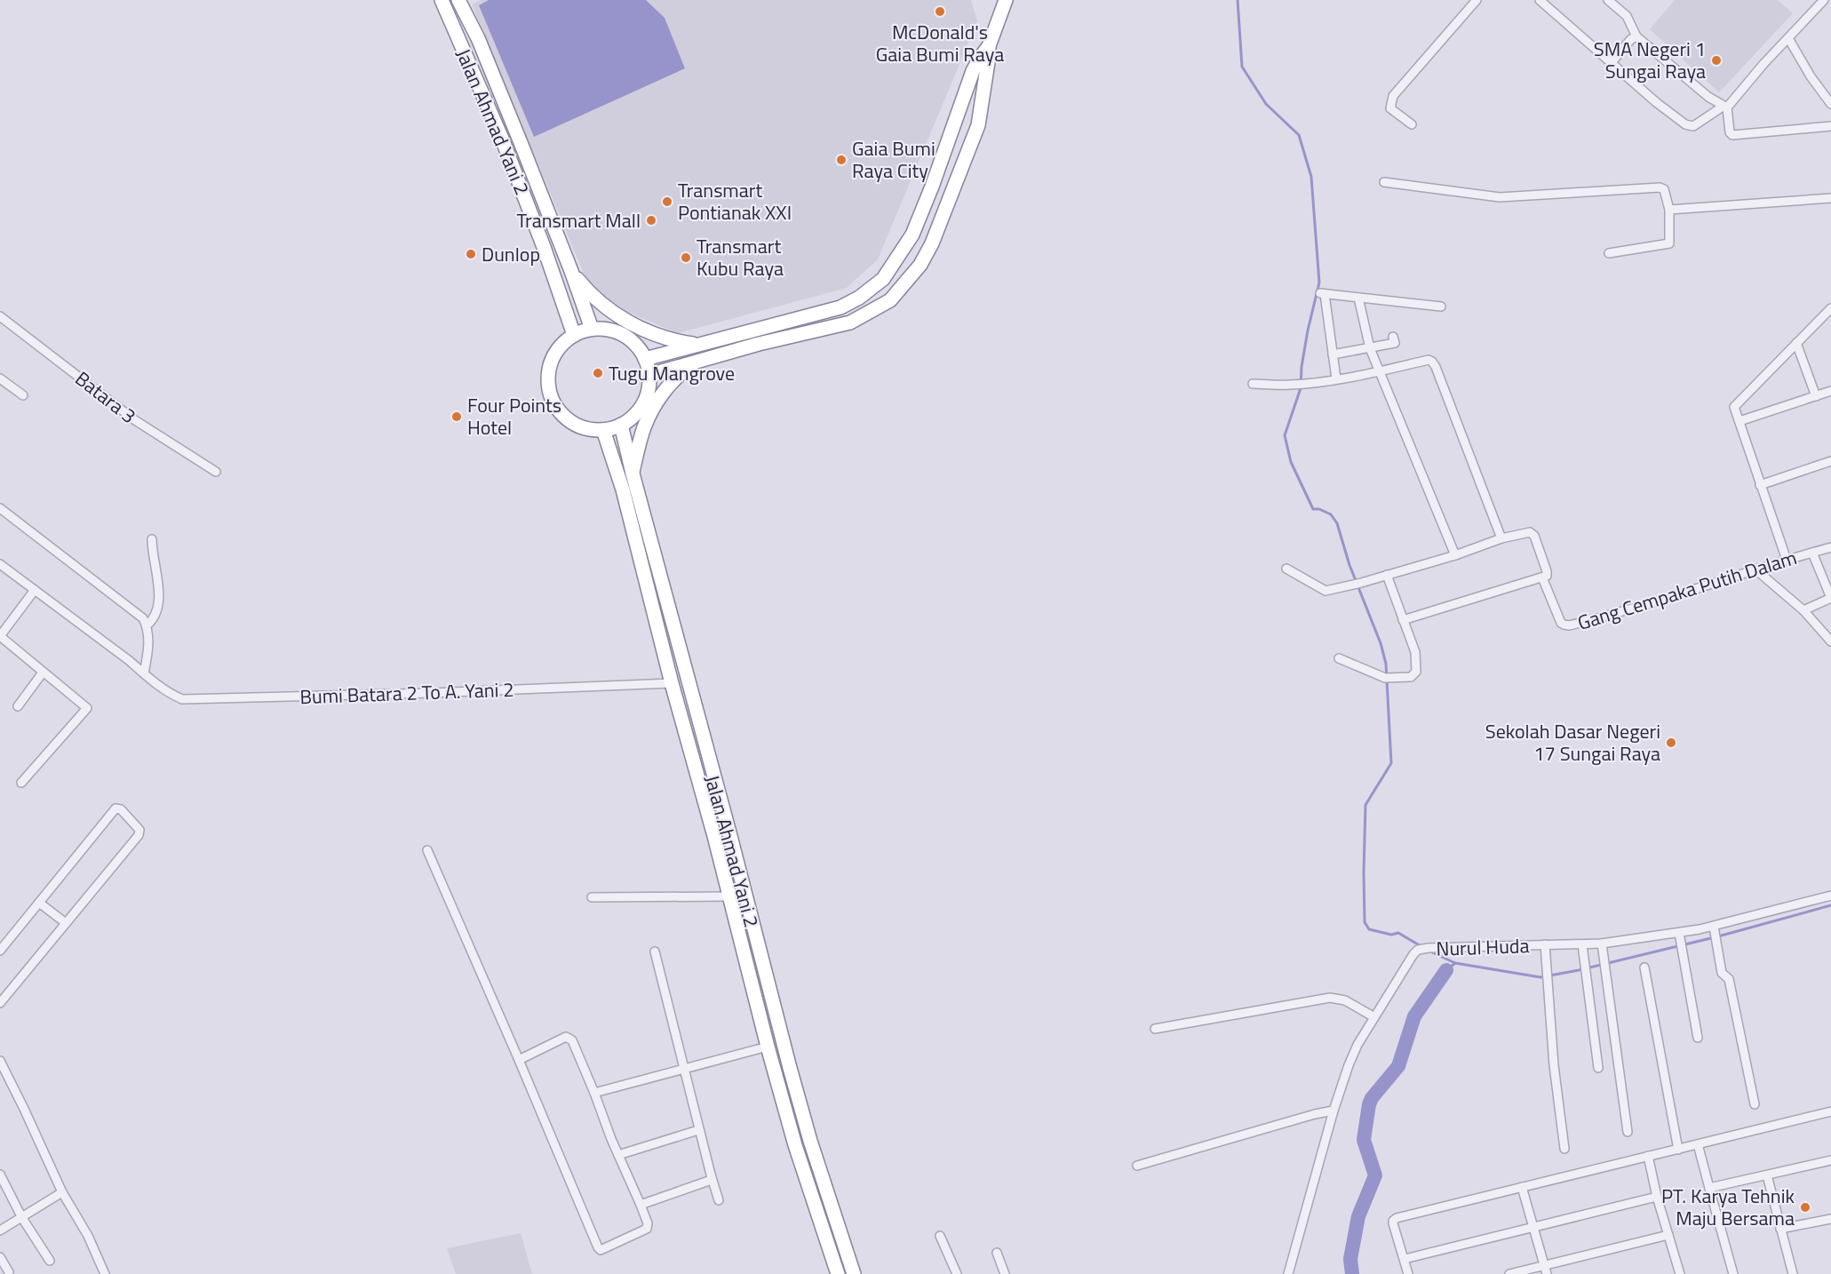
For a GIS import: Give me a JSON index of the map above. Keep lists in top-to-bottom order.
{
  "streets": {
    "highway": ["Jalan Ahmad Yani 2"],
    "street": [
      "Batara 3",
      "Gang Cempaka Putih Dalam",
      "Bumi Batara 2 To A. Yani 2",
      "Nurul Huda"
    ]
  },
  "crossings": [
    ["Jalan Ahmad Yani 2", "Bumi Batara 2 To A. Yani 2"]
  ],
  "places": [
    "McDonald's Gaia Bumi Raya",
    "SMA Negeri 1 Sungai Raya",
    "Gaia Bumi Raya City",
    "Transmart Pontianak XXI",
    "Transmart Mall",
    "Dunlop",
    "Transmart Kubu Raya",
    "Tugu Mangrove",
    "Four Points Hotel",
    "Sekolah Dasar Negeri 17 Sungai Raya",
    "PT. Karya Tehnik Maju Bersama"
  ]
}
